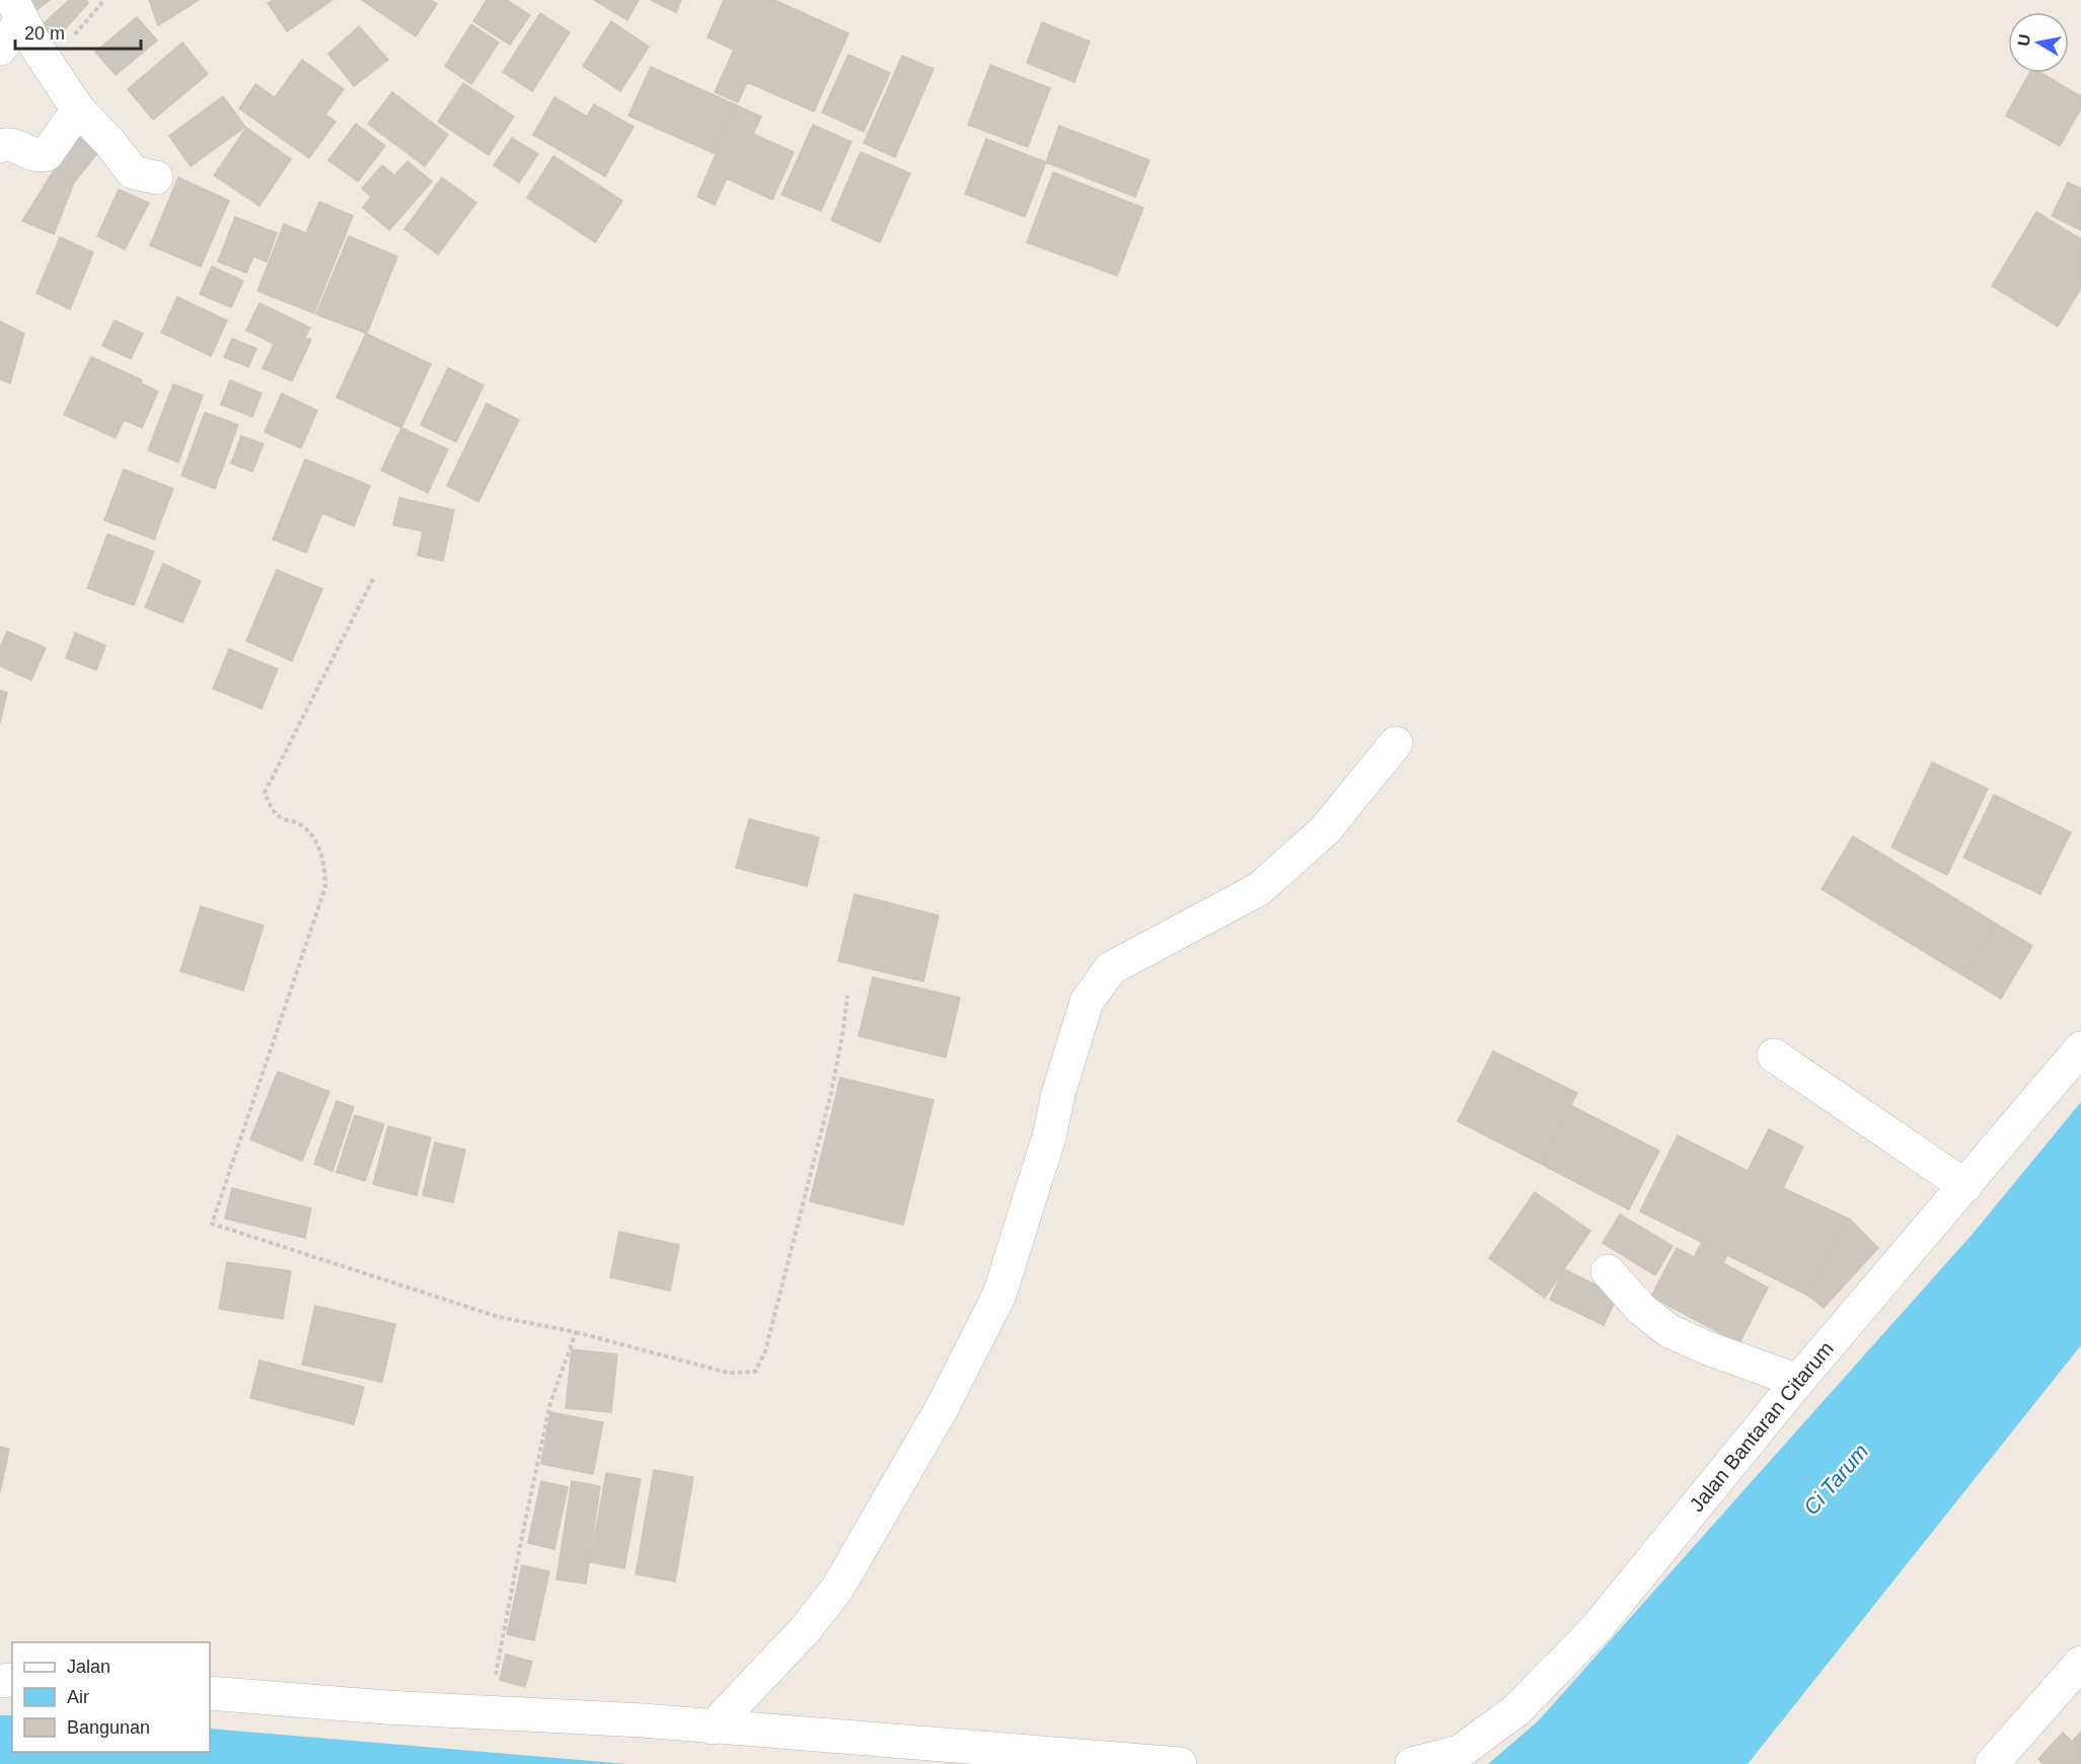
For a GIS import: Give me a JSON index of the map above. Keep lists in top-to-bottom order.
{
  "streets": {
    "street": ["Jalan Bantaran Citarum"]
  },
  "water": ["Ci Tarum"],
  "legend": ["Jalan", "Air", "Bangunan"],
  "scale_bar": "20 m",
  "north": "left"
}
